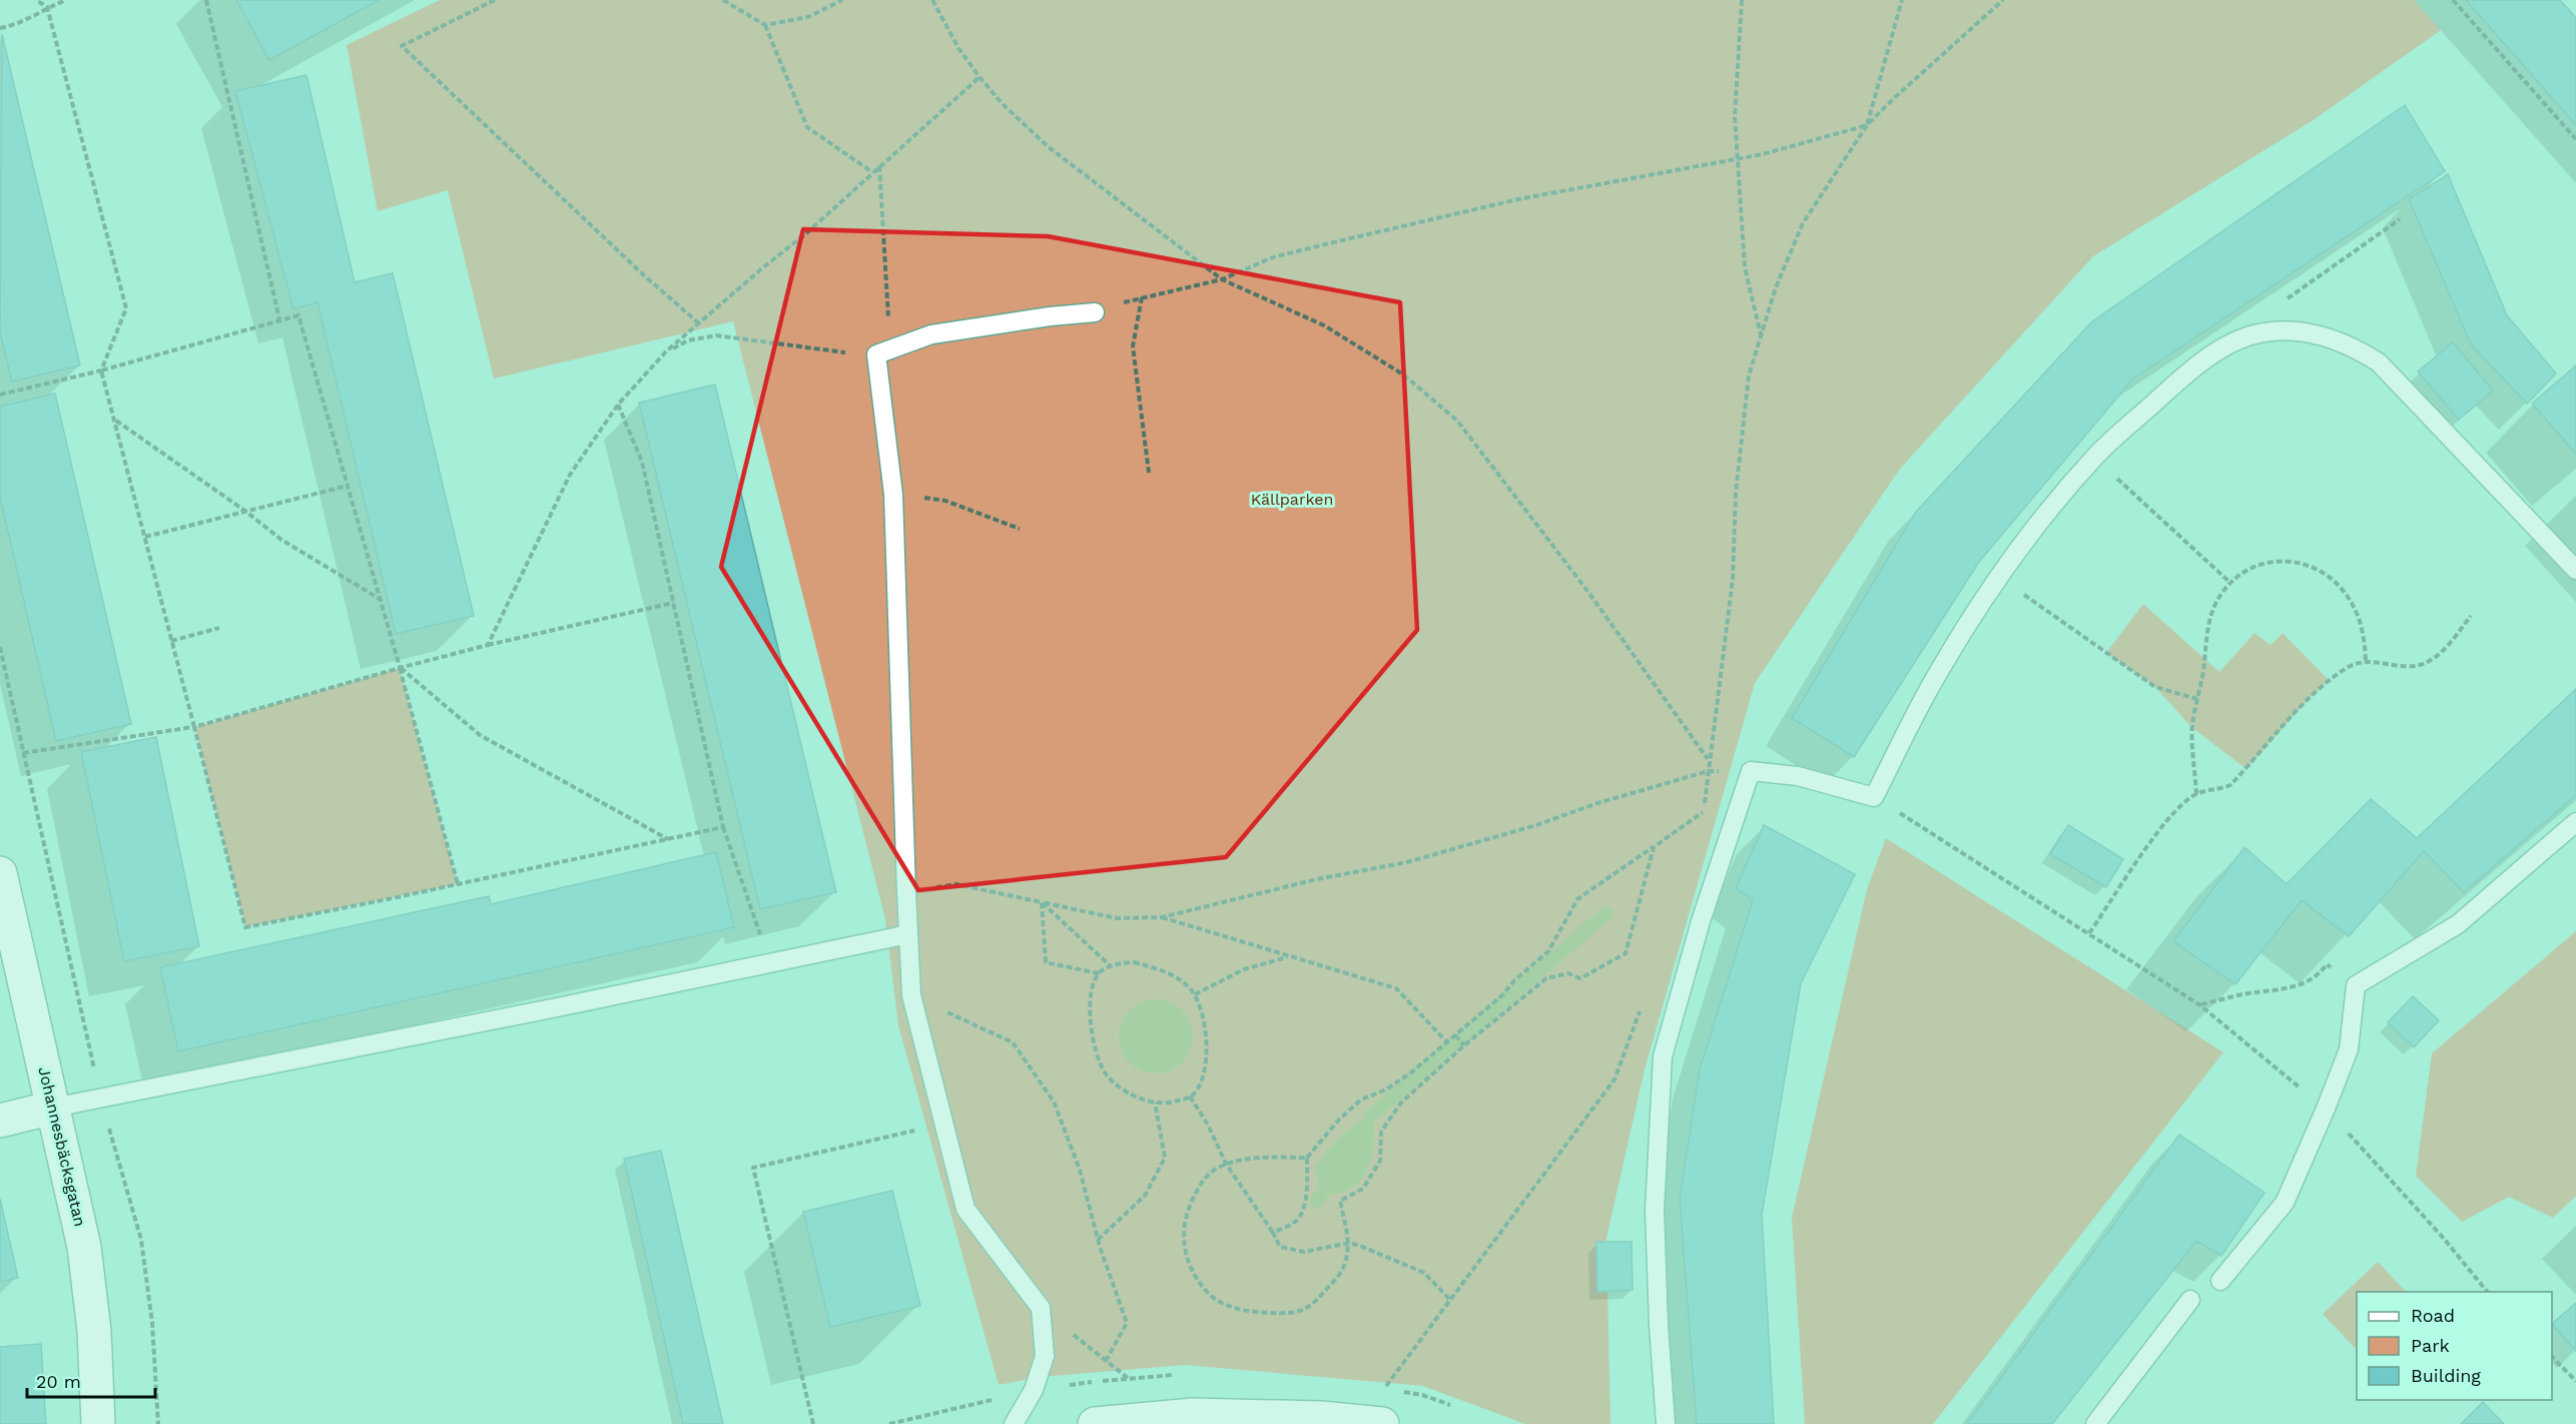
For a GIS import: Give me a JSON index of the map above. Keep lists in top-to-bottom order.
{
  "streets": {
    "street": ["Johannesbäcksgatan"]
  },
  "parks": ["Källparken"],
  "legend": ["Road", "Park", "Building"],
  "scale_bar": "20 m"
}
